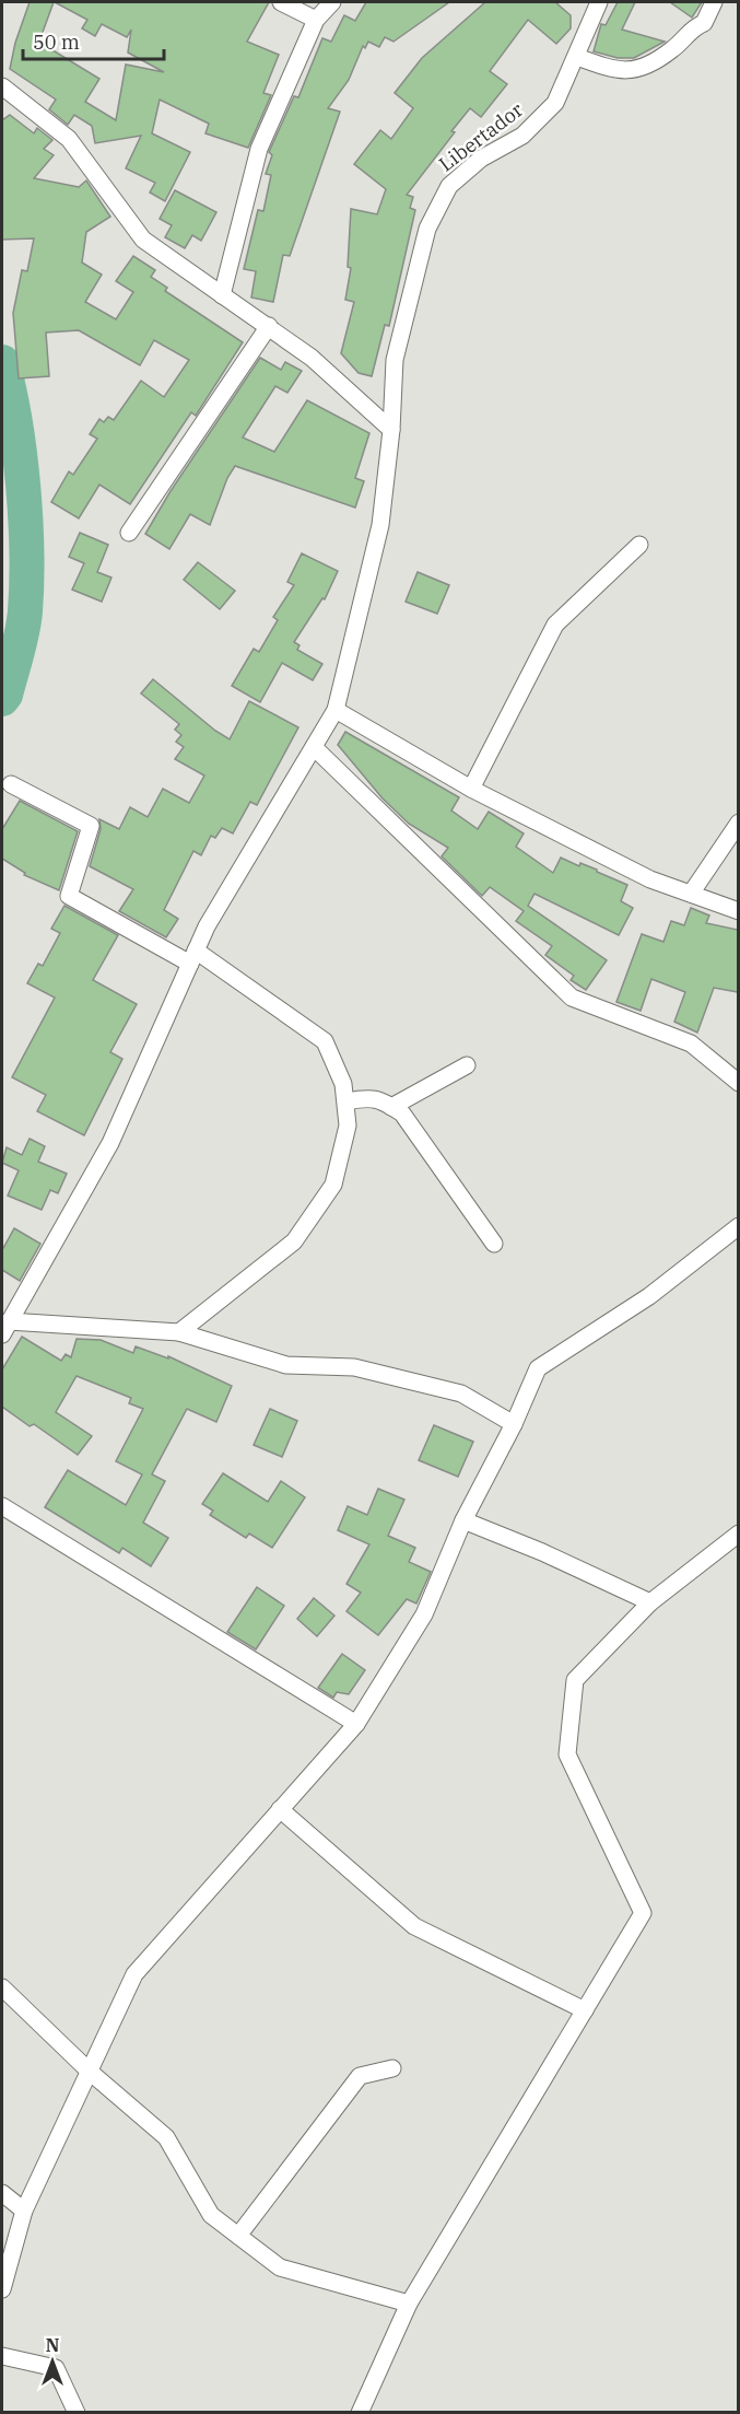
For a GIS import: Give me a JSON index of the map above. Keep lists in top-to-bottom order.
{
  "streets": {
    "street": ["Libertador"]
  },
  "scale_bar": "50 m",
  "north": "top"
}
